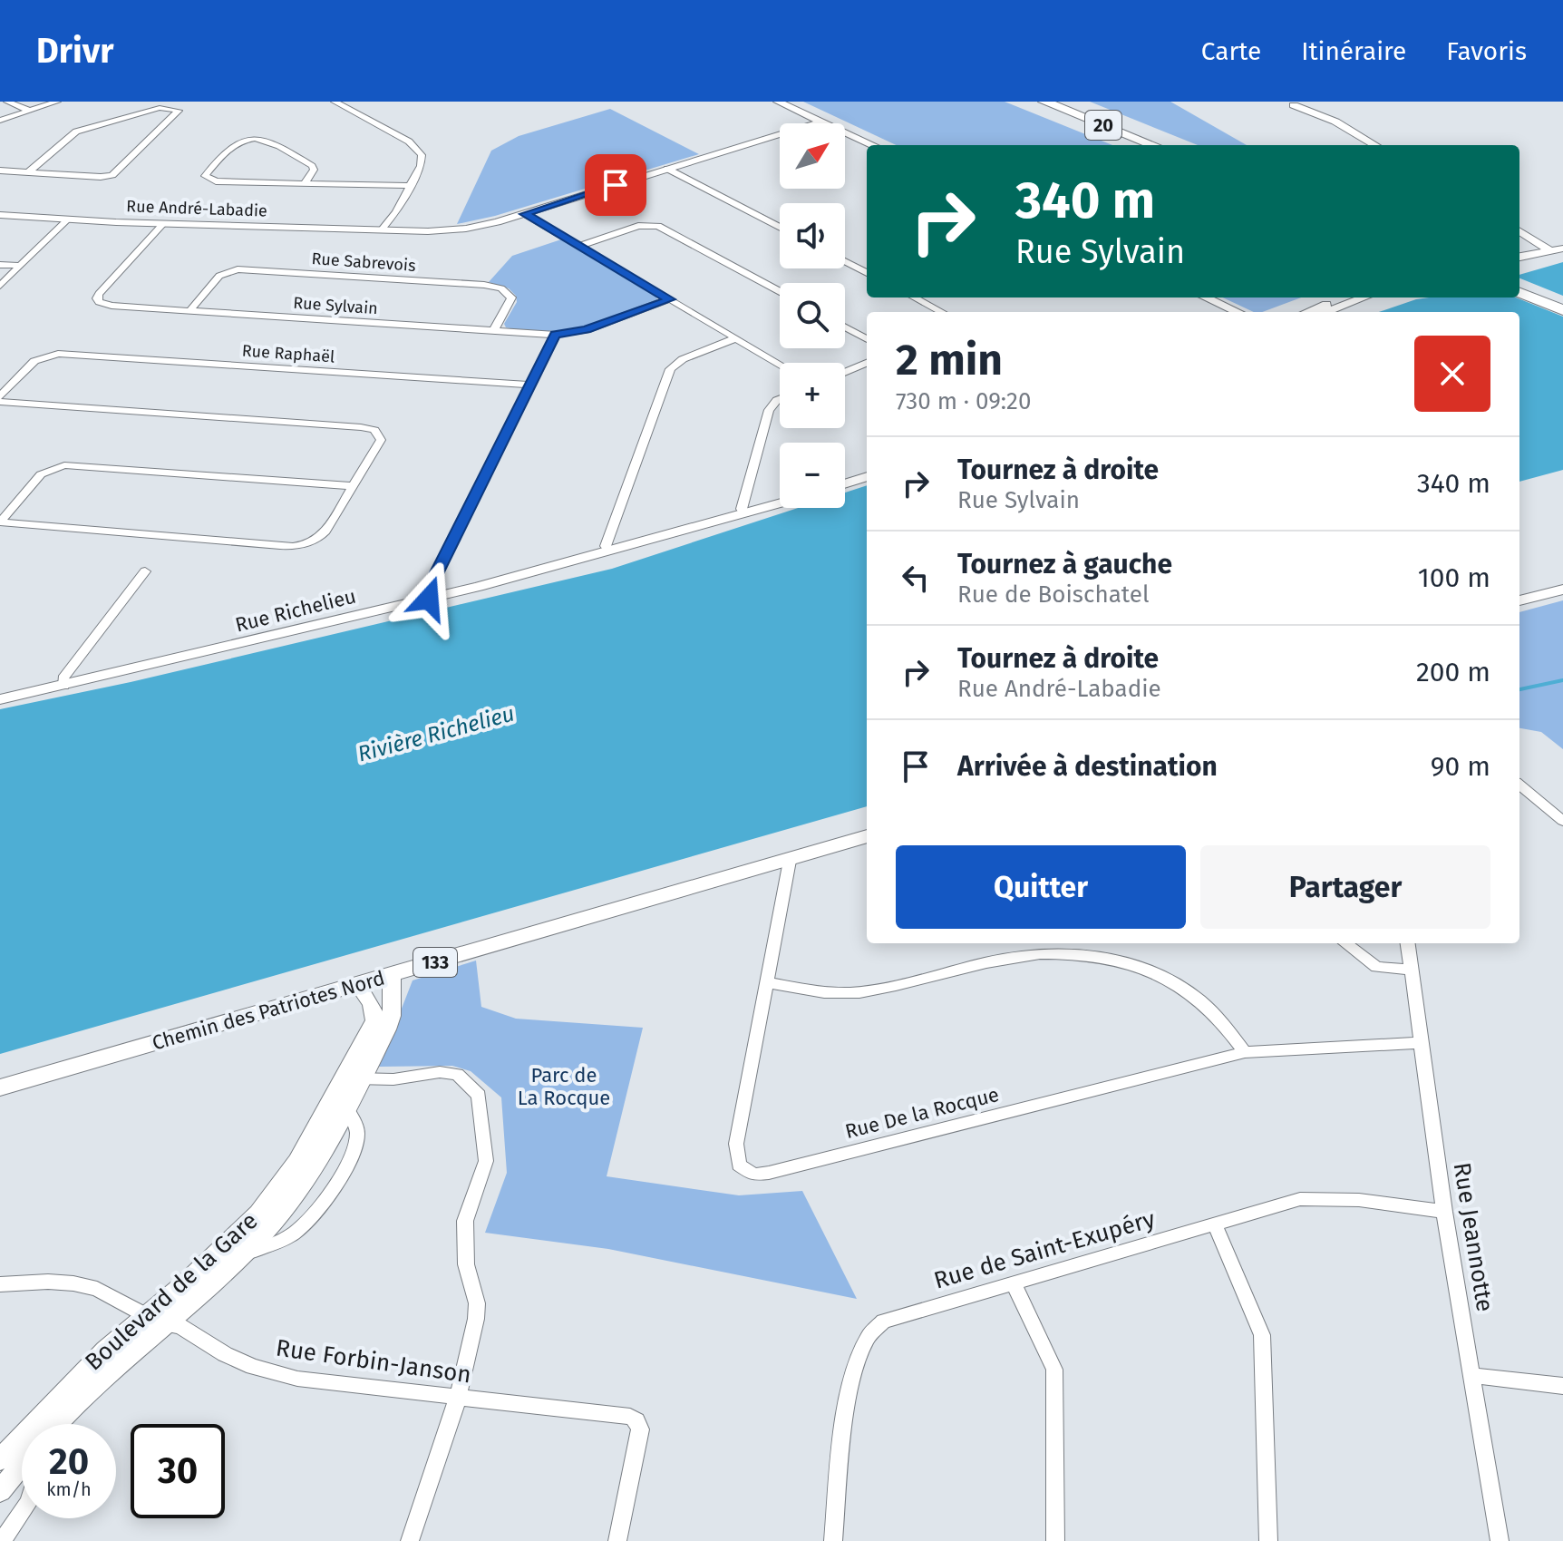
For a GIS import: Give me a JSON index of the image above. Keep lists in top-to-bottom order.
{
  "streets": {
    "highway": ["20"],
    "main road": ["133", "Chemin des Patriotes Nord"],
    "street": [
      "Rue André-Labadie",
      "Rue Sabrevois",
      "Rue Sylvain",
      "Rue Raphaël",
      "Rue Richelieu",
      "Rue De la Rocque",
      "Rue Jeannotte",
      "Rue de Saint-Exupéry",
      "Boulevard de la Gare",
      "Rue Forbin-Janson"
    ]
  },
  "crossings": [
    ["Rue André-Labadie", "Rue Sylvain"],
    ["Rue Sabrevois", "Rue Sylvain"],
    ["Chemin des Patriotes Nord", "Rue De la Rocque"],
    ["Chemin des Patriotes Nord", "Boulevard de la Gare"],
    ["Rue De la Rocque", "Rue Jeannotte"],
    ["Rue Jeannotte", "Rue de Saint-Exupéry"],
    ["Boulevard de la Gare", "Rue Forbin-Janson"]
  ],
  "water": ["Rivière Richelieu"],
  "parks": ["Parc de La Rocque"],
  "north": "top right",
  "page": {
    "header": "Drivr",
    "nav": ["Carte", "Itinéraire", "Favoris"],
    "map_buttons": ["+", "−"],
    "turn": ["340 m", "Rue Sylvain"],
    "heading": ["2 min", "730 m · 09:20"],
    "list": [
      {
        "name": "Tournez à droite",
        "note": "Rue Sylvain",
        "value": "340 m"
      },
      {
        "name": "Tournez à gauche",
        "note": "Rue de Boischatel",
        "value": "100 m"
      },
      {
        "name": "Tournez à droite",
        "note": "Rue André-Labadie",
        "value": "200 m"
      },
      {
        "name": "Arrivée à destination",
        "value": "90 m"
      }
    ],
    "buttons": ["Quitter", "Partager"],
    "speed": "20 km/h",
    "limit": "30"
  }
}
